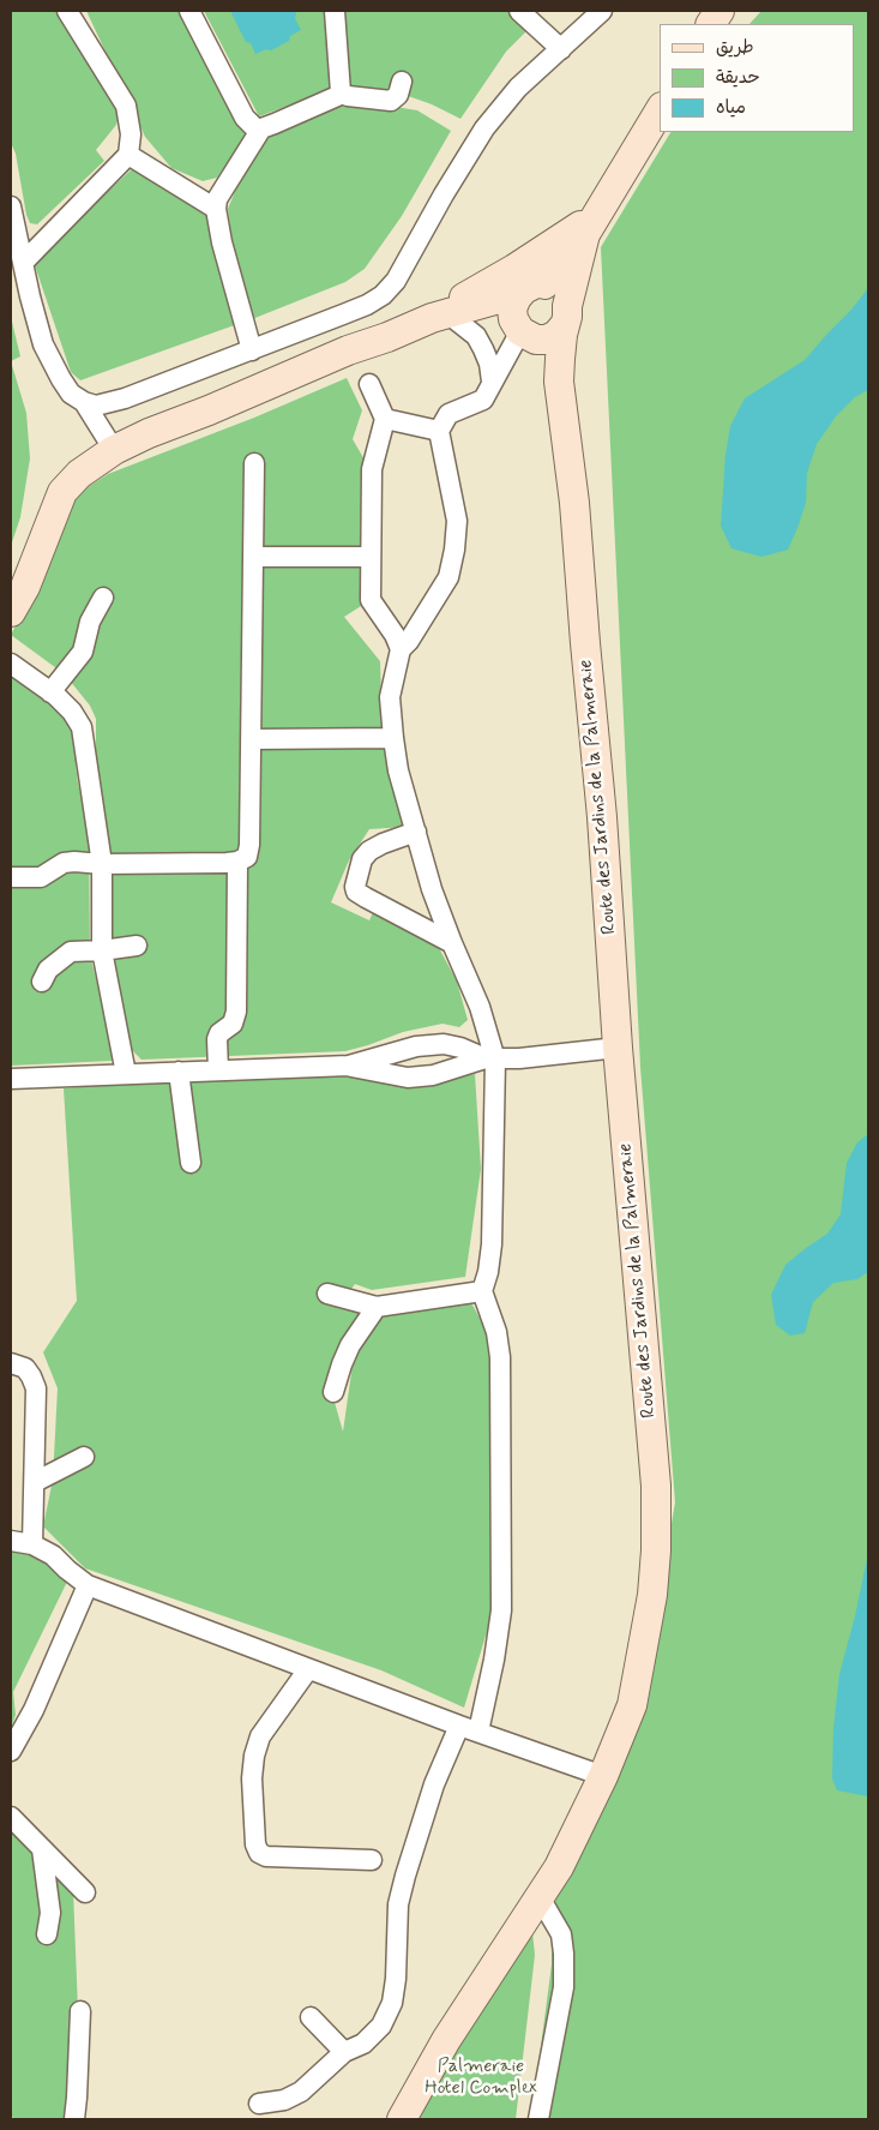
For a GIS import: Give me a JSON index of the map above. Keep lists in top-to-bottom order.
{
  "streets": {
    "street": ["Route des Jardins de la Palmeraie"]
  },
  "parks": ["Palmeraie Hotel Complex"],
  "legend": ["طريق", "حديقة", "مياه"]
}
